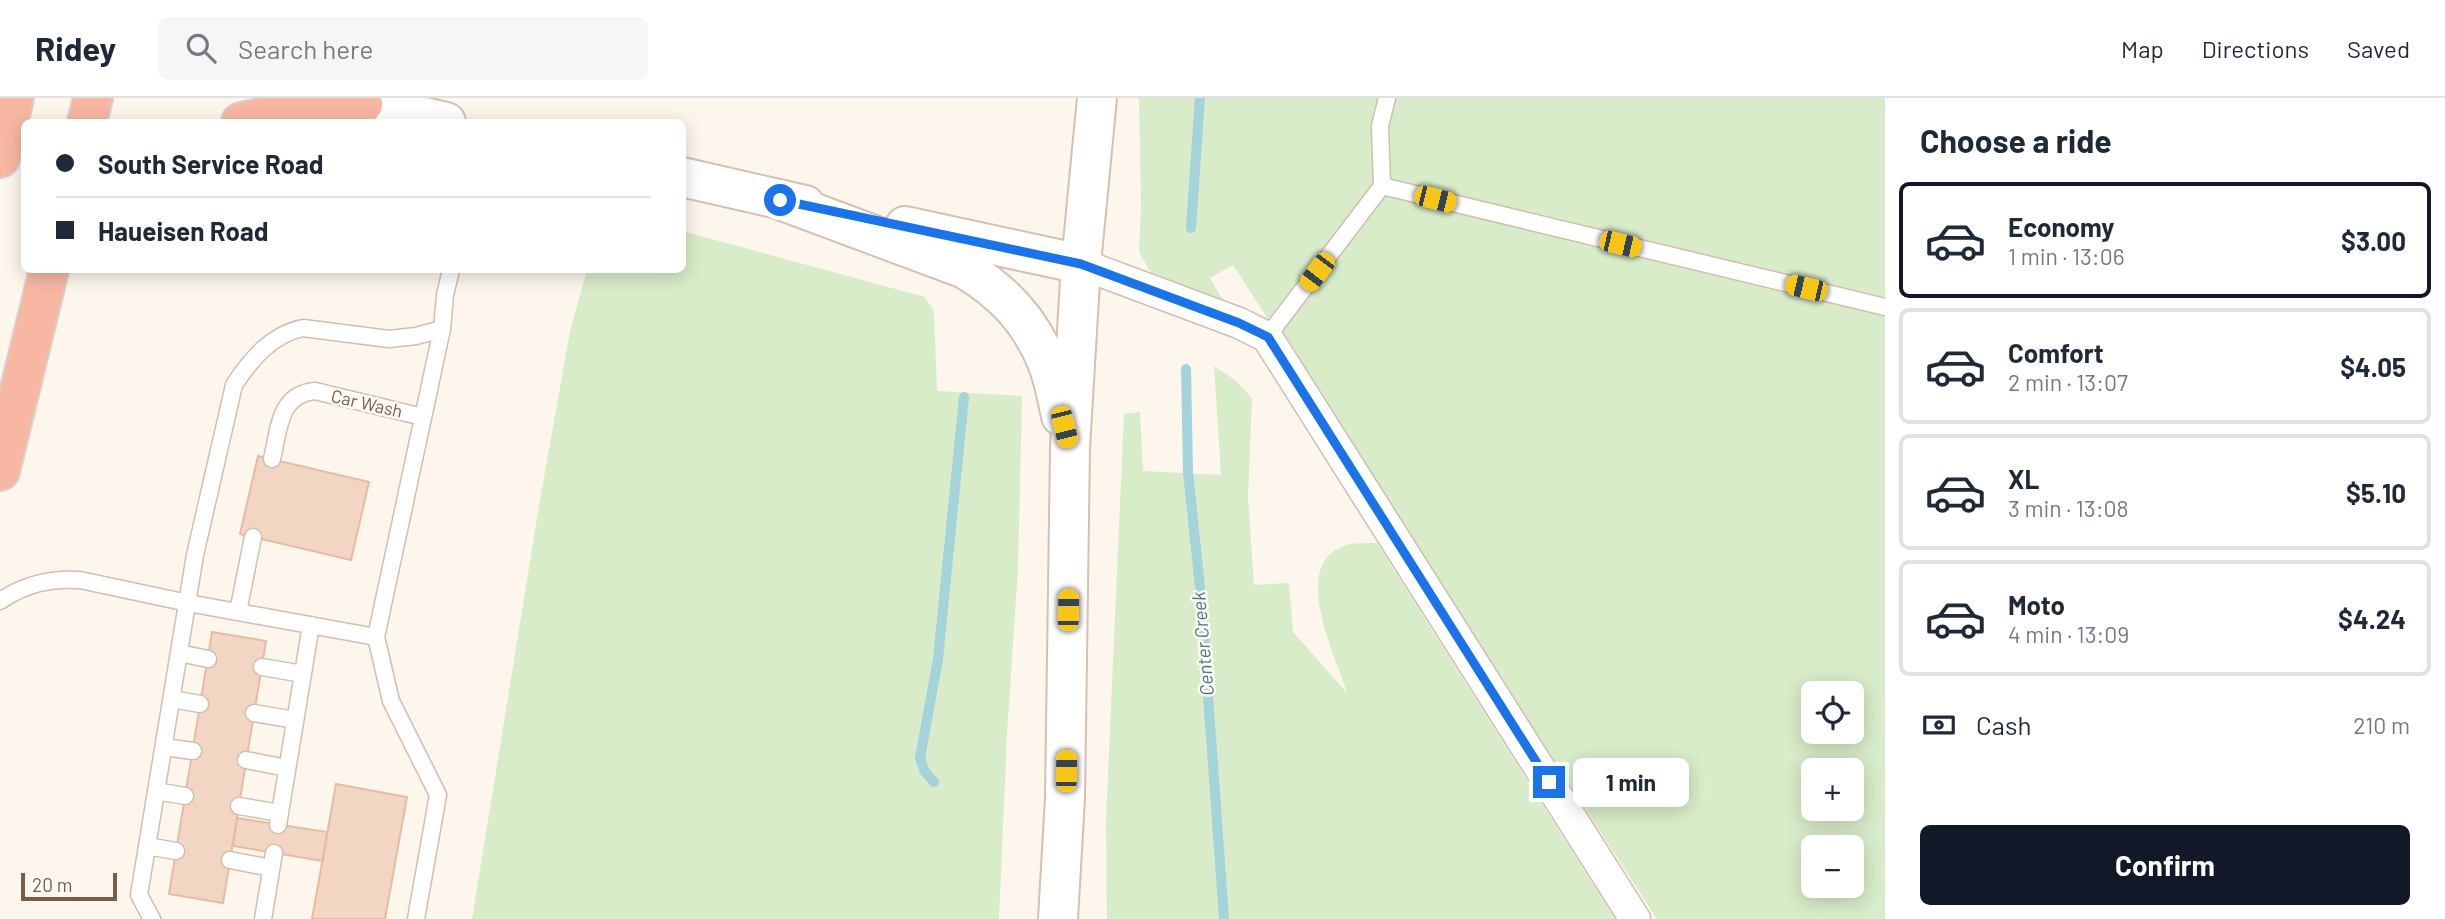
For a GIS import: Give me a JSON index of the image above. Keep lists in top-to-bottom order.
{
  "streets": {
    "lane": ["Car Wash"]
  },
  "water": ["Center Creek"],
  "scale_bar": "20 m",
  "page": {
    "header": "Ridey",
    "search": "Search here",
    "nav": ["Map", "Directions", "Saved"],
    "heading": "Choose a ride",
    "banner": ["South Service Road", "Haueisen Road"],
    "list": [
      {
        "name": "Economy",
        "note": "1 min · 13:06",
        "value": "$3.00"
      },
      {
        "name": "Comfort",
        "note": "2 min · 13:07",
        "value": "$4.05"
      },
      {
        "name": "XL",
        "note": "3 min · 13:08",
        "value": "$5.10"
      },
      {
        "name": "Moto",
        "note": "4 min · 13:09",
        "value": "$4.24"
      }
    ],
    "map_buttons": ["+", "−"],
    "pay": ["Cash", "210 m"],
    "bubble": "1 min",
    "buttons": "Confirm",
    "scale": "20 m"
  }
}
